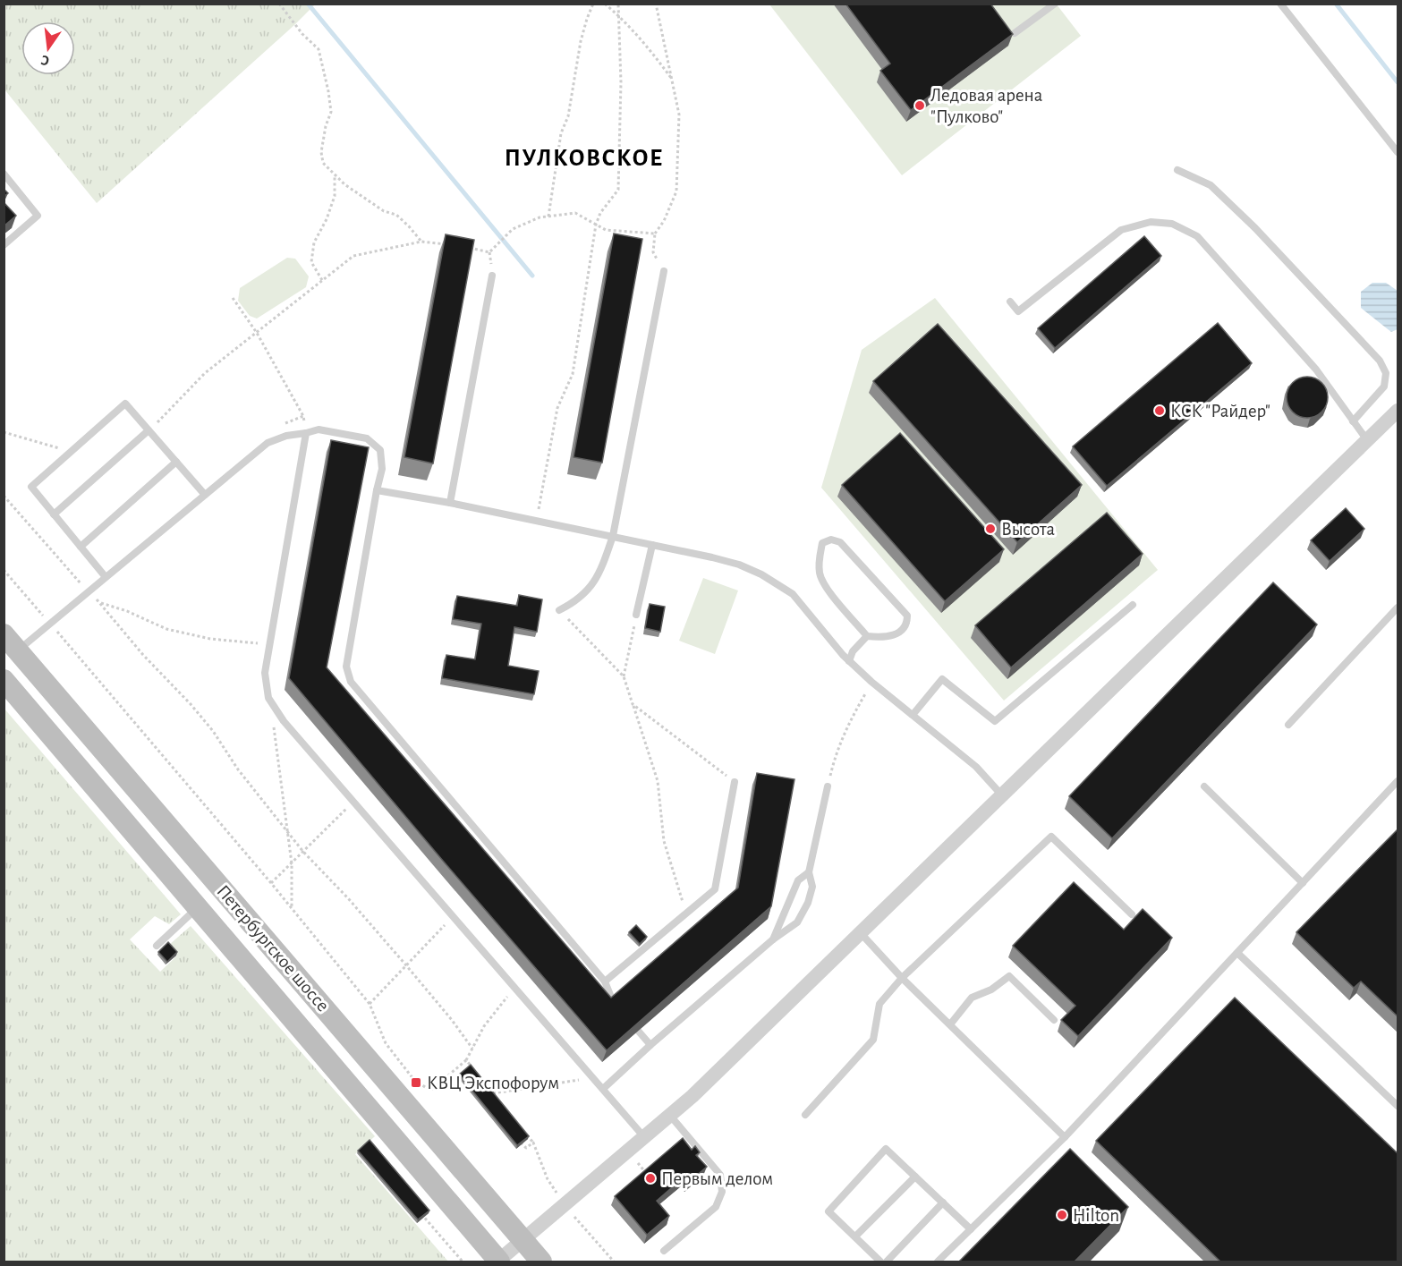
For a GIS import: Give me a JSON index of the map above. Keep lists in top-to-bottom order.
{
  "streets": {
    "main road": ["Петербургское шоссе"]
  },
  "districts": ["ПУЛКОВСКОЕ"],
  "places": {
    "other": [
      "Ледовая арена \"Пулково\"",
      "КСК \"Райдер\"",
      "Высота",
      "Первым делом",
      "Hilton"
    ],
    "transit": ["КВЦ Экспофорум"]
  },
  "north": "bottom"
}
